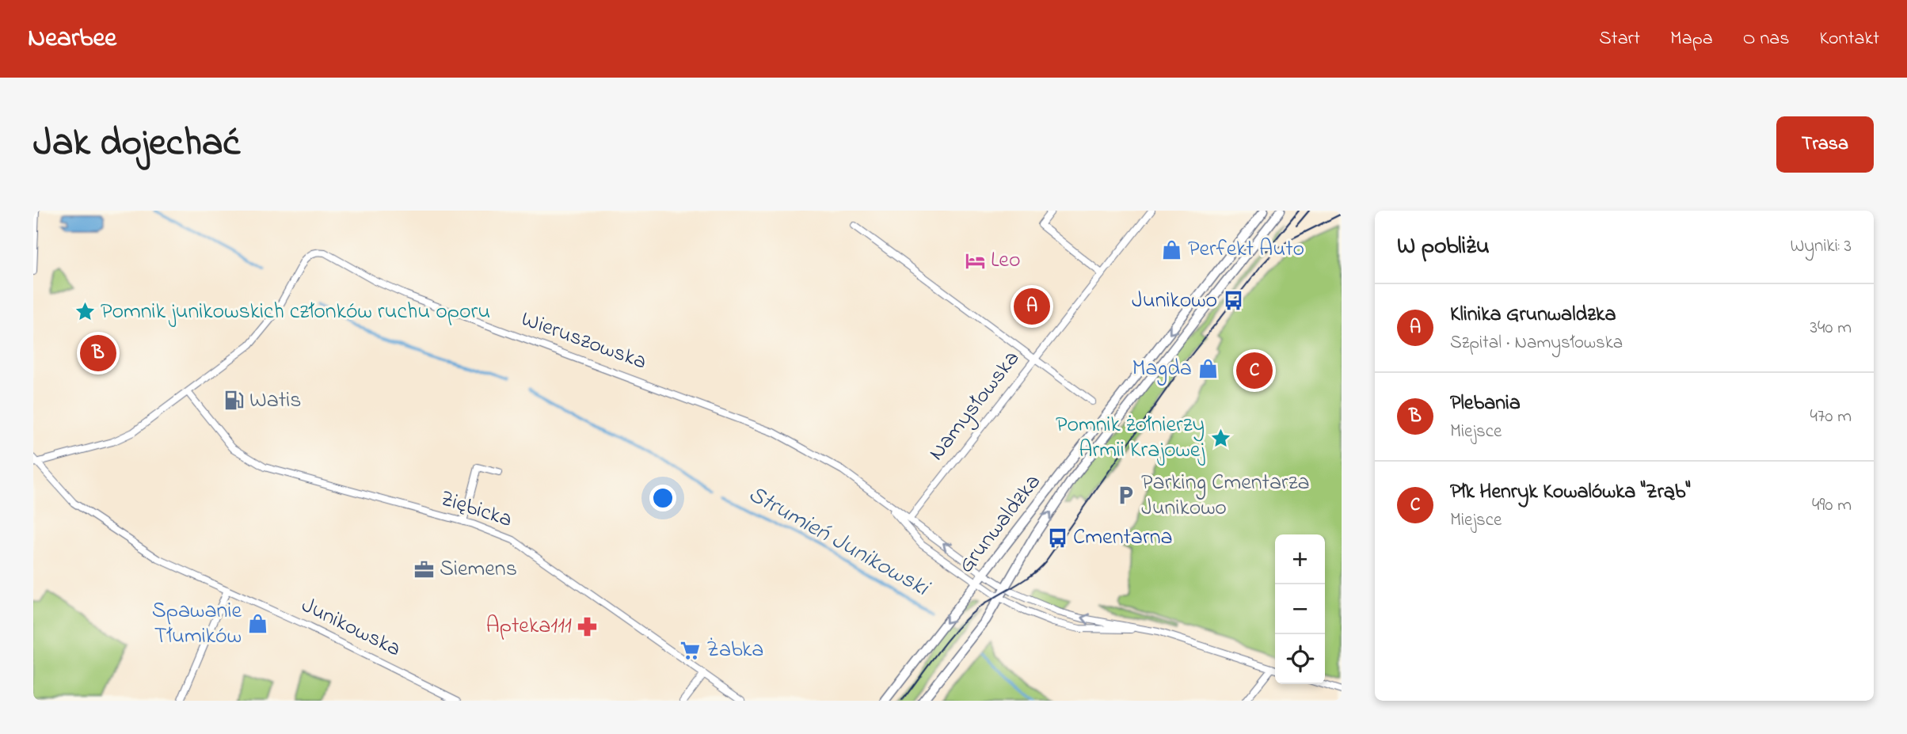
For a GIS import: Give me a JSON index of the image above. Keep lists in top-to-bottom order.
{
  "streets": {
    "street": [
      "Wieruszowska",
      "Namysłowska",
      "Ziębicka",
      "Grunwaldzka",
      "Junikowska"
    ]
  },
  "crossings": [
    ["Wieruszowska", "Namysłowska"],
    ["Wieruszowska", "Ziębicka"],
    ["Wieruszowska", "Grunwaldzka"],
    ["Wieruszowska", "Junikowska"]
  ],
  "water": ["Strumień Junikowski"],
  "places": {
    "shop": ["Perfekt Auto", "Magda", "Spawanie Tłumików"],
    "hotel": ["Leo"],
    "bus stop": ["Junikowo", "Cmentarna"],
    "place": ["Pomnik junikowskich członków ruchu oporu", "Pomnik żołnierzy Armii Krajowej"],
    "fuel station": ["Watis"],
    "parking": ["Parking Cmentarza Junikowo"],
    "office": ["Siemens"],
    "pharmacy": ["Apteka111"],
    "supermarket": ["Żabka"]
  },
  "page": {
    "header": "Nearbee",
    "nav": [
      "Start",
      "Mapa",
      "O nas",
      "Kontakt"
    ],
    "title": "Jak dojechać",
    "buttons": "Trasa",
    "heading": ["W pobliżu", "Wyniki: 3"],
    "list": [
      {
        "mark": "A",
        "name": "Klinika Grunwaldzka",
        "note": "Szpital · Namysłowska",
        "value": "340 m"
      },
      {
        "mark": "B",
        "name": "Plebania",
        "note": "Miejsce",
        "value": "470 m"
      },
      {
        "mark": "C",
        "name": "Płk Henryk Kowalówka \"Zrąb\"",
        "note": "Miejsce",
        "value": "490 m"
      }
    ],
    "pins": ["A", "B", "C"],
    "map_buttons": ["+", "−"]
  }
}
